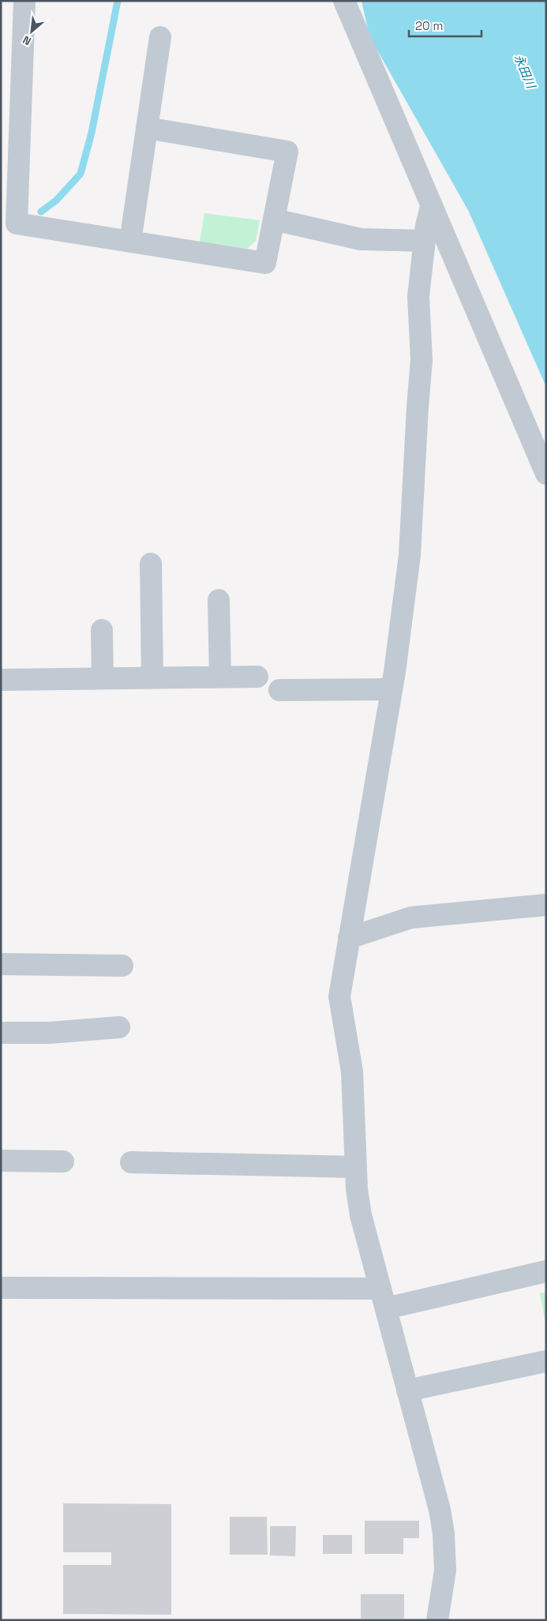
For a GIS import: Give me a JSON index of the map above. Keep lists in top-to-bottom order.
{
  "water": ["永田川"],
  "scale_bar": "20 m",
  "north": "bottom left"
}
